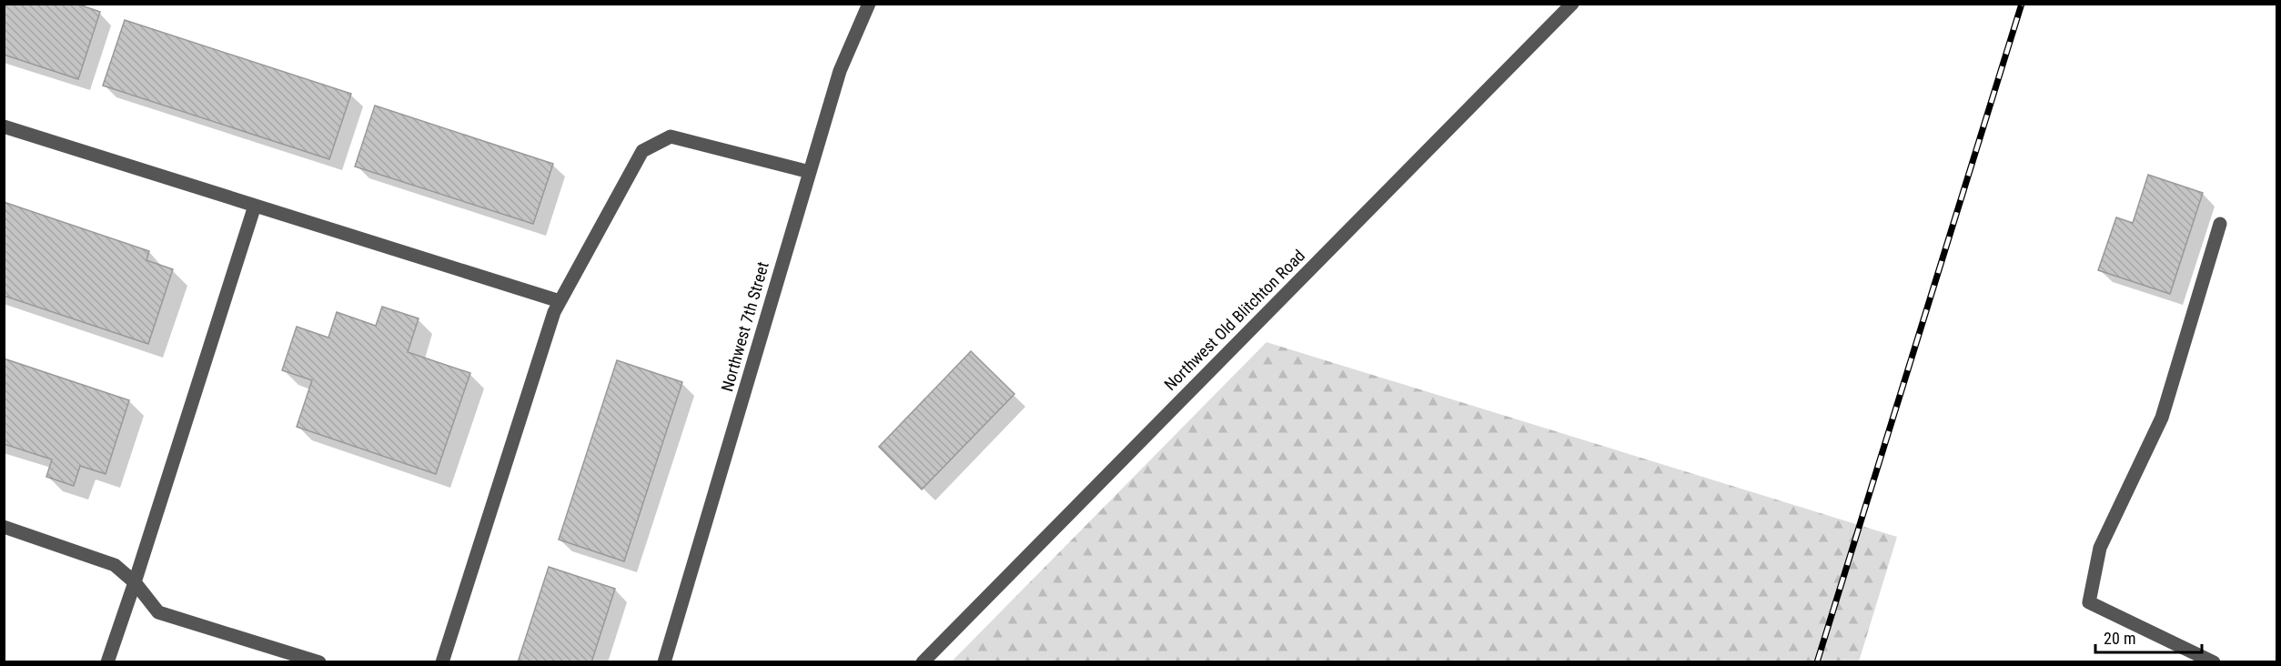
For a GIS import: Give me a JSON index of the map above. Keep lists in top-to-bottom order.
{
  "streets": {
    "street": ["Northwest Old Blitchton Road", "Northwest 7th Street"]
  },
  "scale_bar": "20 m"
}
